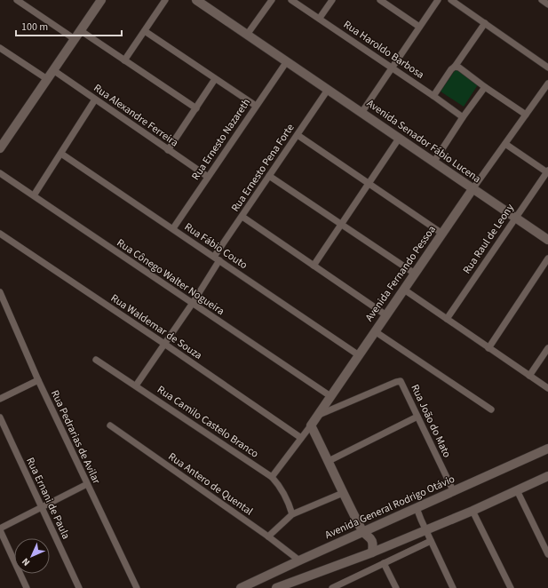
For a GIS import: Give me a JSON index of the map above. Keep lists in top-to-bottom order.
{
  "streets": {
    "street": [
      "Rua Haroldo Barbosa",
      "Rua Alexandre Ferreira",
      "Rua Ernesto Nazareth",
      "Avenida Senador Fábio Lucena",
      "Rua Ernesto Pena Forte",
      "Rua Raul de Leony",
      "Rua Fábio Couto",
      "Avenida Fernando Pessoa",
      "Rua Cônego Walter Nogueira",
      "Rua Waldemar de Souza",
      "Rua João do Mato",
      "Rua Camilo Castelo Branco",
      "Rua Pedrarias de Avilar",
      "Rua Antero de Quental",
      "Rua Ernani de Paula",
      "Avenida General Rodrigo Otávio"
    ]
  },
  "crossings": [
    ["Rua Alexandre Ferreira", "Rua Ernesto Nazareth"],
    ["Rua Ernesto Nazareth", "Avenida Senador Fábio Lucena"],
    ["Rua Ernesto Nazareth", "Rua Fábio Couto"],
    ["Avenida Senador Fábio Lucena", "Rua Ernesto Pena Forte"],
    ["Avenida Senador Fábio Lucena", "Rua Raul de Leony"],
    ["Avenida Senador Fábio Lucena", "Avenida Fernando Pessoa"],
    ["Rua Ernesto Pena Forte", "Rua Fábio Couto"],
    ["Rua Ernesto Pena Forte", "Rua Cônego Walter Nogueira"],
    ["Rua Ernesto Pena Forte", "Rua Waldemar de Souza"],
    ["Rua Ernesto Pena Forte", "Rua Camilo Castelo Branco"],
    ["Rua Fábio Couto", "Avenida Fernando Pessoa"],
    ["Avenida Fernando Pessoa", "Rua Cônego Walter Nogueira"],
    ["Avenida Fernando Pessoa", "Rua Waldemar de Souza"],
    ["Avenida Fernando Pessoa", "Rua João do Mato"],
    ["Avenida Fernando Pessoa", "Rua Camilo Castelo Branco"],
    ["Rua João do Mato", "Avenida General Rodrigo Otávio"],
    ["Rua Antero de Quental", "Avenida General Rodrigo Otávio"]
  ],
  "scale_bar": "100 m",
  "north": "bottom left"
}
